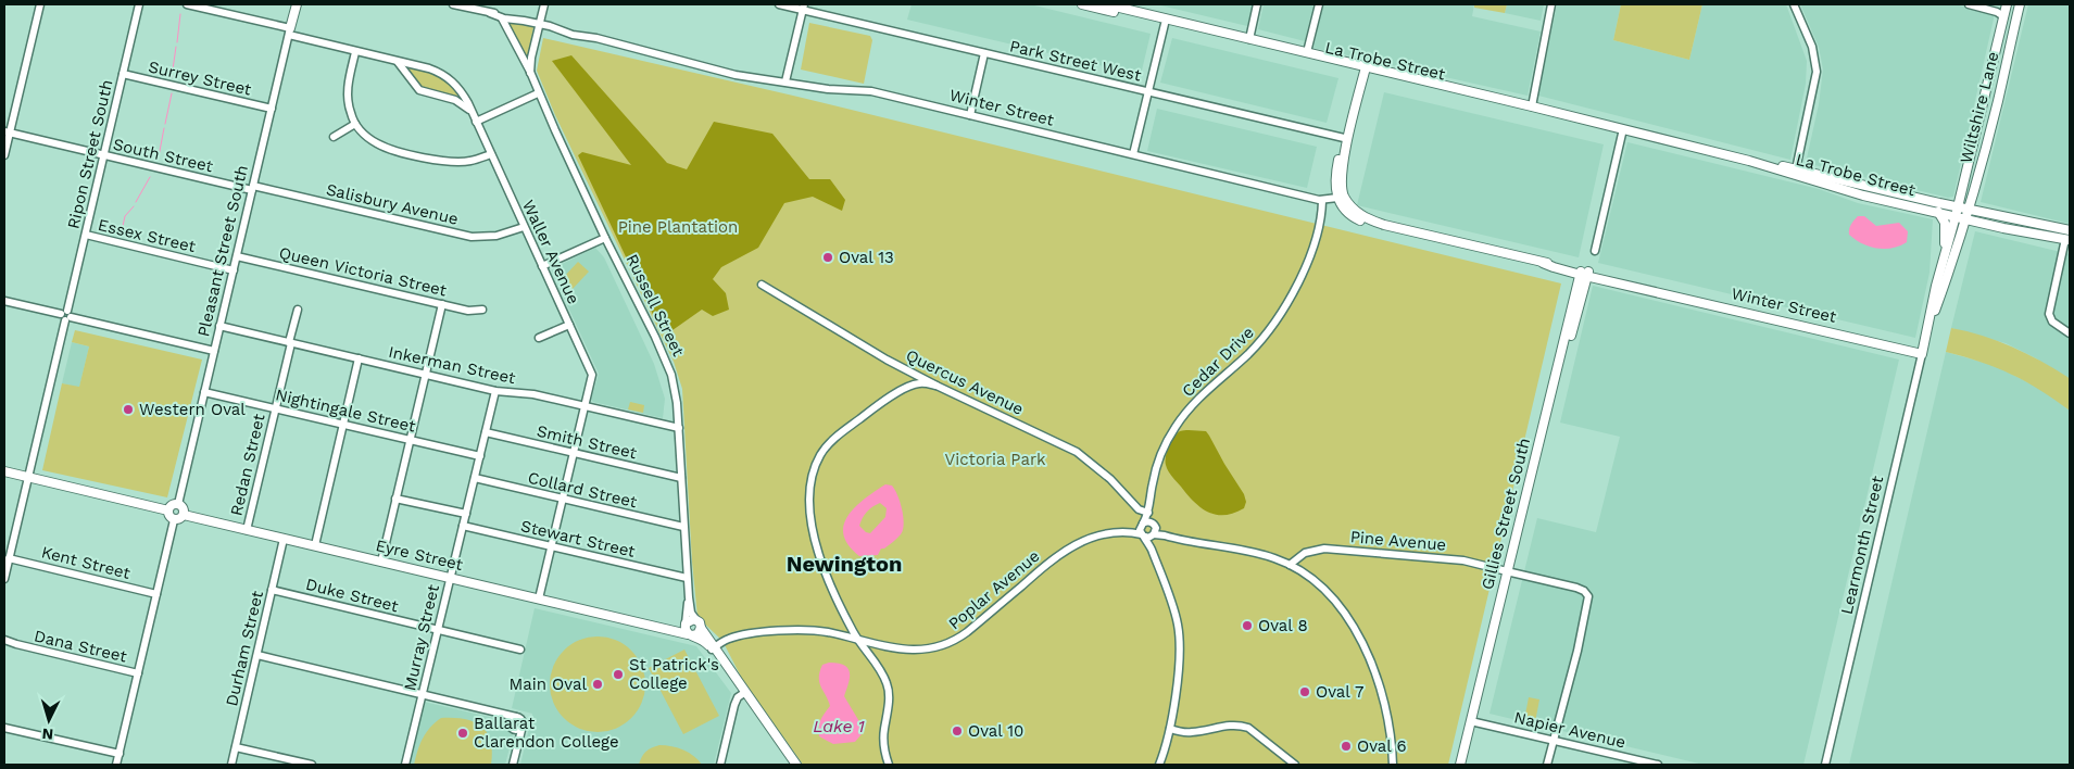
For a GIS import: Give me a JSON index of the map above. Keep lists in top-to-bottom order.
{
  "streets": {
    "main road": [
      "La Trobe Street",
      "Winter Street",
      "Wiltshire Lane",
      "Pleasant Street South",
      "Gillies Street South",
      "Learmonth Street",
      "Eyre Street"
    ],
    "street": [
      "Park Street West",
      "Surrey Street",
      "Ripon Street South",
      "South Street",
      "Salisbury Avenue",
      "Essex Street",
      "Waller Avenue",
      "Queen Victoria Street",
      "Russell Street",
      "Cedar Drive",
      "Inkerman Street",
      "Quercus Avenue",
      "Nightingale Street",
      "Smith Street",
      "Redan Street",
      "Collard Street",
      "Stewart Street",
      "Pine Avenue",
      "Kent Street",
      "Poplar Avenue",
      "Duke Street",
      "Murray Street",
      "Dana Street",
      "Durham Street",
      "Napier Avenue"
    ]
  },
  "crossings": [
    ["La Trobe Street", "Wiltshire Lane"],
    ["La Trobe Street", "Learmonth Street"],
    ["Surrey Street", "Ripon Street South"],
    ["Surrey Street", "Pleasant Street South"],
    ["Winter Street", "Russell Street"],
    ["Winter Street", "Cedar Drive"],
    ["Winter Street", "Gillies Street South"],
    ["Winter Street", "Learmonth Street"],
    ["Wiltshire Lane", "Learmonth Street"],
    ["Ripon Street South", "South Street"],
    ["Ripon Street South", "Essex Street"],
    ["Ripon Street South", "Kent Street"],
    ["South Street", "Salisbury Avenue"],
    ["South Street", "Pleasant Street South"],
    ["Salisbury Avenue", "Pleasant Street South"],
    ["Salisbury Avenue", "Waller Avenue"],
    ["Essex Street", "Pleasant Street South"],
    ["Pleasant Street South", "Waller Avenue"],
    ["Pleasant Street South", "Queen Victoria Street"],
    ["Pleasant Street South", "Inkerman Street"],
    ["Pleasant Street South", "Nightingale Street"],
    ["Pleasant Street South", "Eyre Street"],
    ["Waller Avenue", "Inkerman Street"],
    ["Waller Avenue", "Smith Street"],
    ["Waller Avenue", "Collard Street"],
    ["Waller Avenue", "Stewart Street"],
    ["Waller Avenue", "Eyre Street"],
    ["Russell Street", "Inkerman Street"],
    ["Russell Street", "Smith Street"],
    ["Russell Street", "Collard Street"],
    ["Russell Street", "Stewart Street"],
    ["Russell Street", "Eyre Street"],
    ["Cedar Drive", "Quercus Avenue"],
    ["Cedar Drive", "Poplar Avenue"],
    ["Inkerman Street", "Redan Street"],
    ["Inkerman Street", "Murray Street"],
    ["Nightingale Street", "Redan Street"],
    ["Nightingale Street", "Murray Street"],
    ["Smith Street", "Murray Street"],
    ["Redan Street", "Eyre Street"],
    ["Collard Street", "Murray Street"],
    ["Gillies Street South", "Pine Avenue"],
    ["Gillies Street South", "Napier Avenue"],
    ["Stewart Street", "Murray Street"],
    ["Pine Avenue", "Napier Avenue"],
    ["Eyre Street", "Murray Street"],
    ["Eyre Street", "Durham Street"],
    ["Duke Street", "Murray Street"],
    ["Duke Street", "Durham Street"]
  ],
  "districts": ["Newington"],
  "water": ["Lake 1"],
  "parks": ["Pine Plantation", "Victoria Park"],
  "places": [
    "Oval 13",
    "Western Oval",
    "Oval 8",
    "St Patrick's College",
    "Main Oval",
    "Oval 7",
    "Oval 10",
    "Ballarat Clarendon College",
    "Oval 6"
  ],
  "north": "bottom"
}
